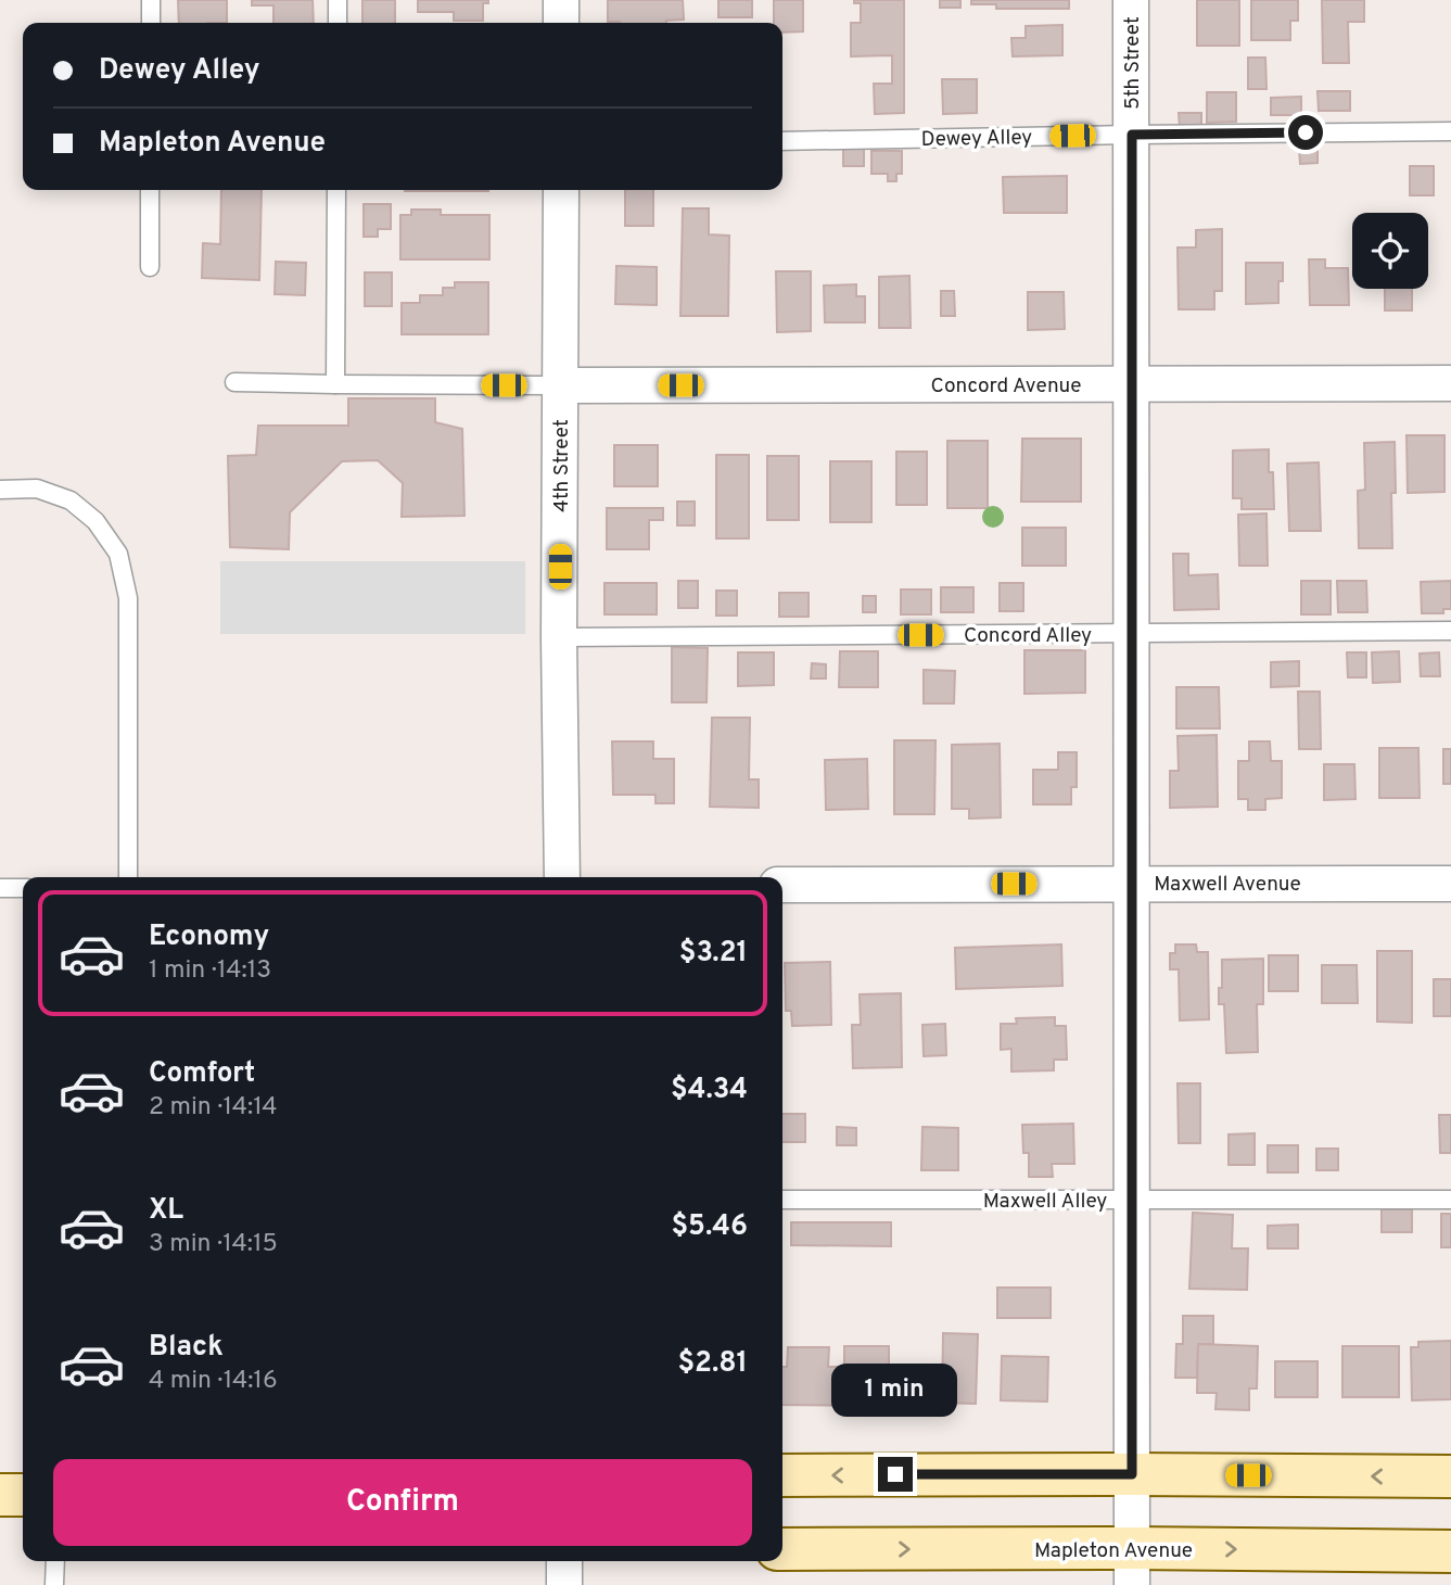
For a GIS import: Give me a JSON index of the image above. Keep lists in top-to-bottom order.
{
  "streets": {
    "street": [
      "5th Street",
      "Concord Avenue",
      "4th Street",
      "Maxwell Avenue",
      "Mapleton Avenue"
    ],
    "lane": ["Dewey Alley", "Concord Alley", "Maxwell Alley"]
  },
  "crossings": [
    ["5th Street", "Dewey Alley"],
    ["5th Street", "Concord Avenue"],
    ["5th Street", "Concord Alley"],
    ["5th Street", "Maxwell Avenue"],
    ["5th Street", "Maxwell Alley"],
    ["5th Street", "Mapleton Avenue"],
    ["Concord Avenue", "4th Street"],
    ["4th Street", "Concord Alley"]
  ],
  "page": {
    "banner": ["Dewey Alley", "Mapleton Avenue"],
    "list": [
      {
        "name": "Economy",
        "note": "1 min · 14:13",
        "value": "$3.21"
      },
      {
        "name": "Comfort",
        "note": "2 min · 14:14",
        "value": "$4.34"
      },
      {
        "name": "XL",
        "note": "3 min · 14:15",
        "value": "$5.46"
      },
      {
        "name": "Black",
        "note": "4 min · 14:16",
        "value": "$2.81"
      }
    ],
    "bubble": "1 min",
    "buttons": "Confirm"
  }
}
